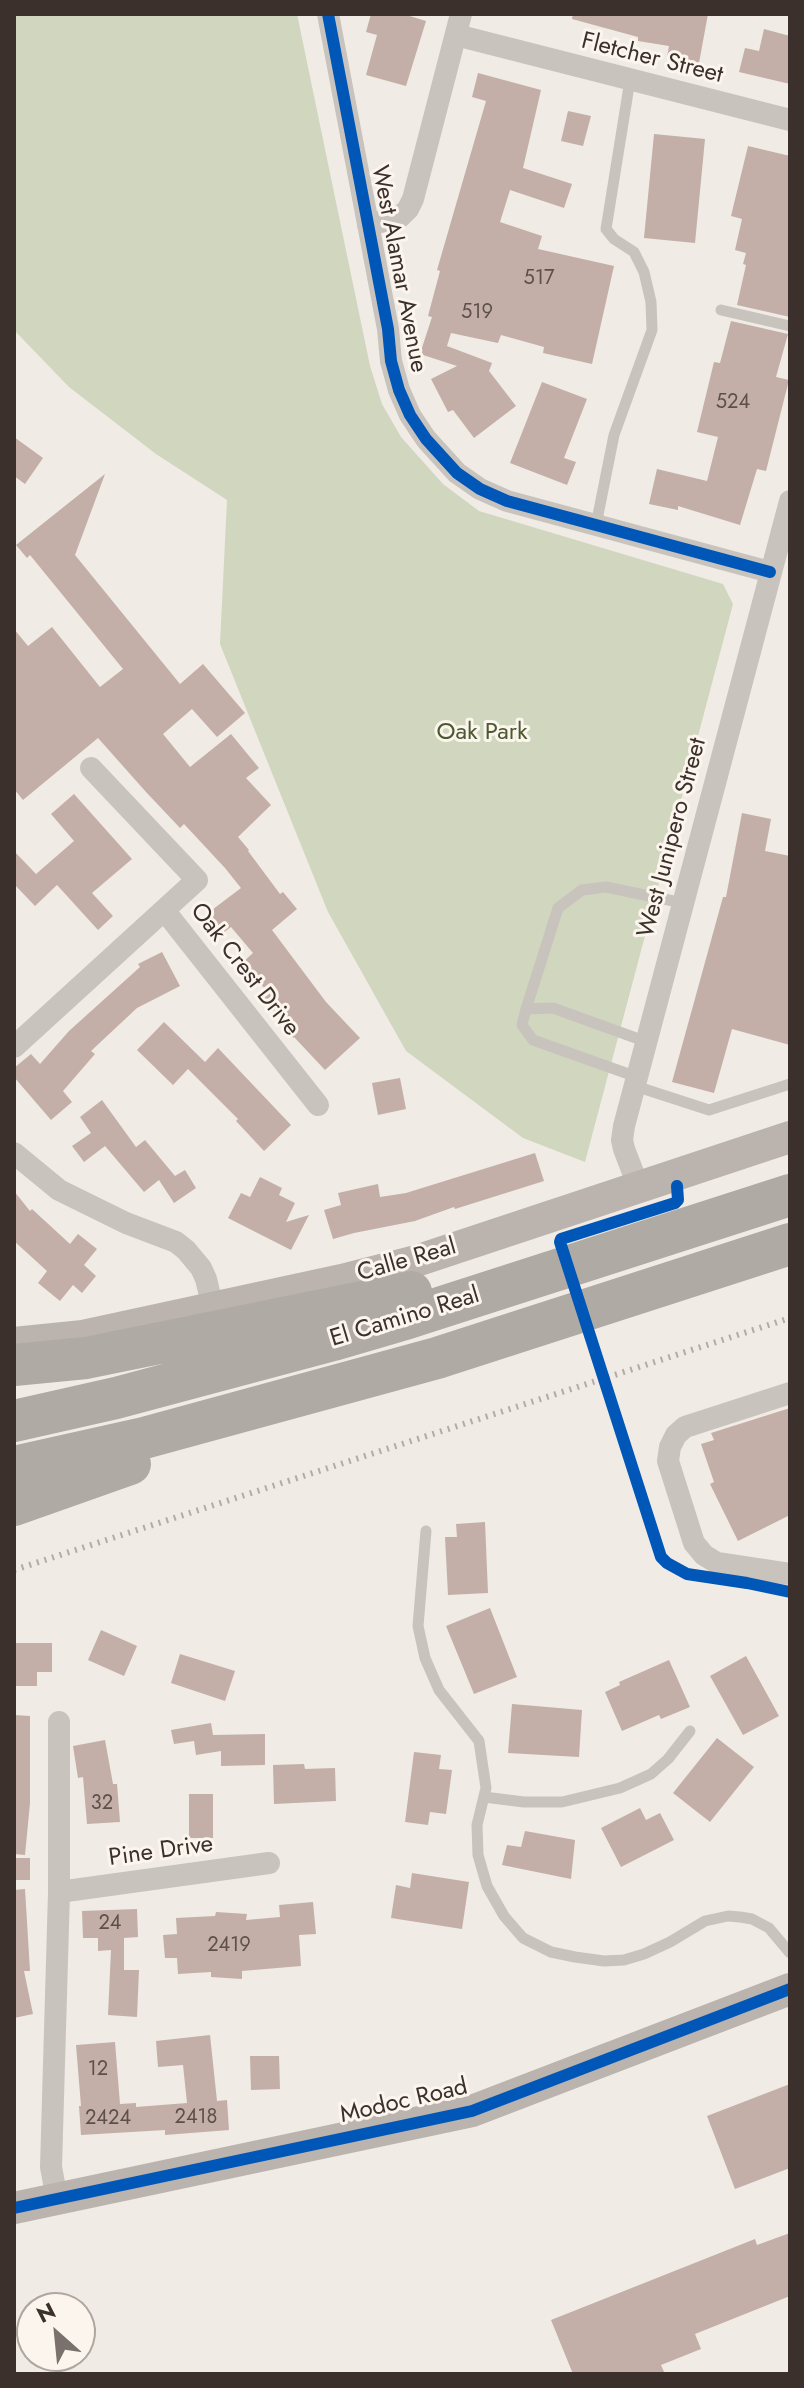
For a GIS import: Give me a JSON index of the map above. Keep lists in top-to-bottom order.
{
  "streets": {
    "highway": ["El Camino Real"],
    "street": [
      "Fletcher Street",
      "West Alamar Avenue",
      "West Junipero Street",
      "Oak Crest Drive",
      "Calle Real",
      "Pine Drive",
      "Modoc Road"
    ]
  },
  "crossings": [
    ["West Alamar Avenue", "West Junipero Street"],
    ["West Junipero Street", "Calle Real"]
  ],
  "parks": ["Oak Park"],
  "house_numbers": [
    "517",
    "519",
    "524",
    "32",
    "24",
    "2419",
    "12",
    "2418",
    "2424"
  ],
  "north": "top left"
}
